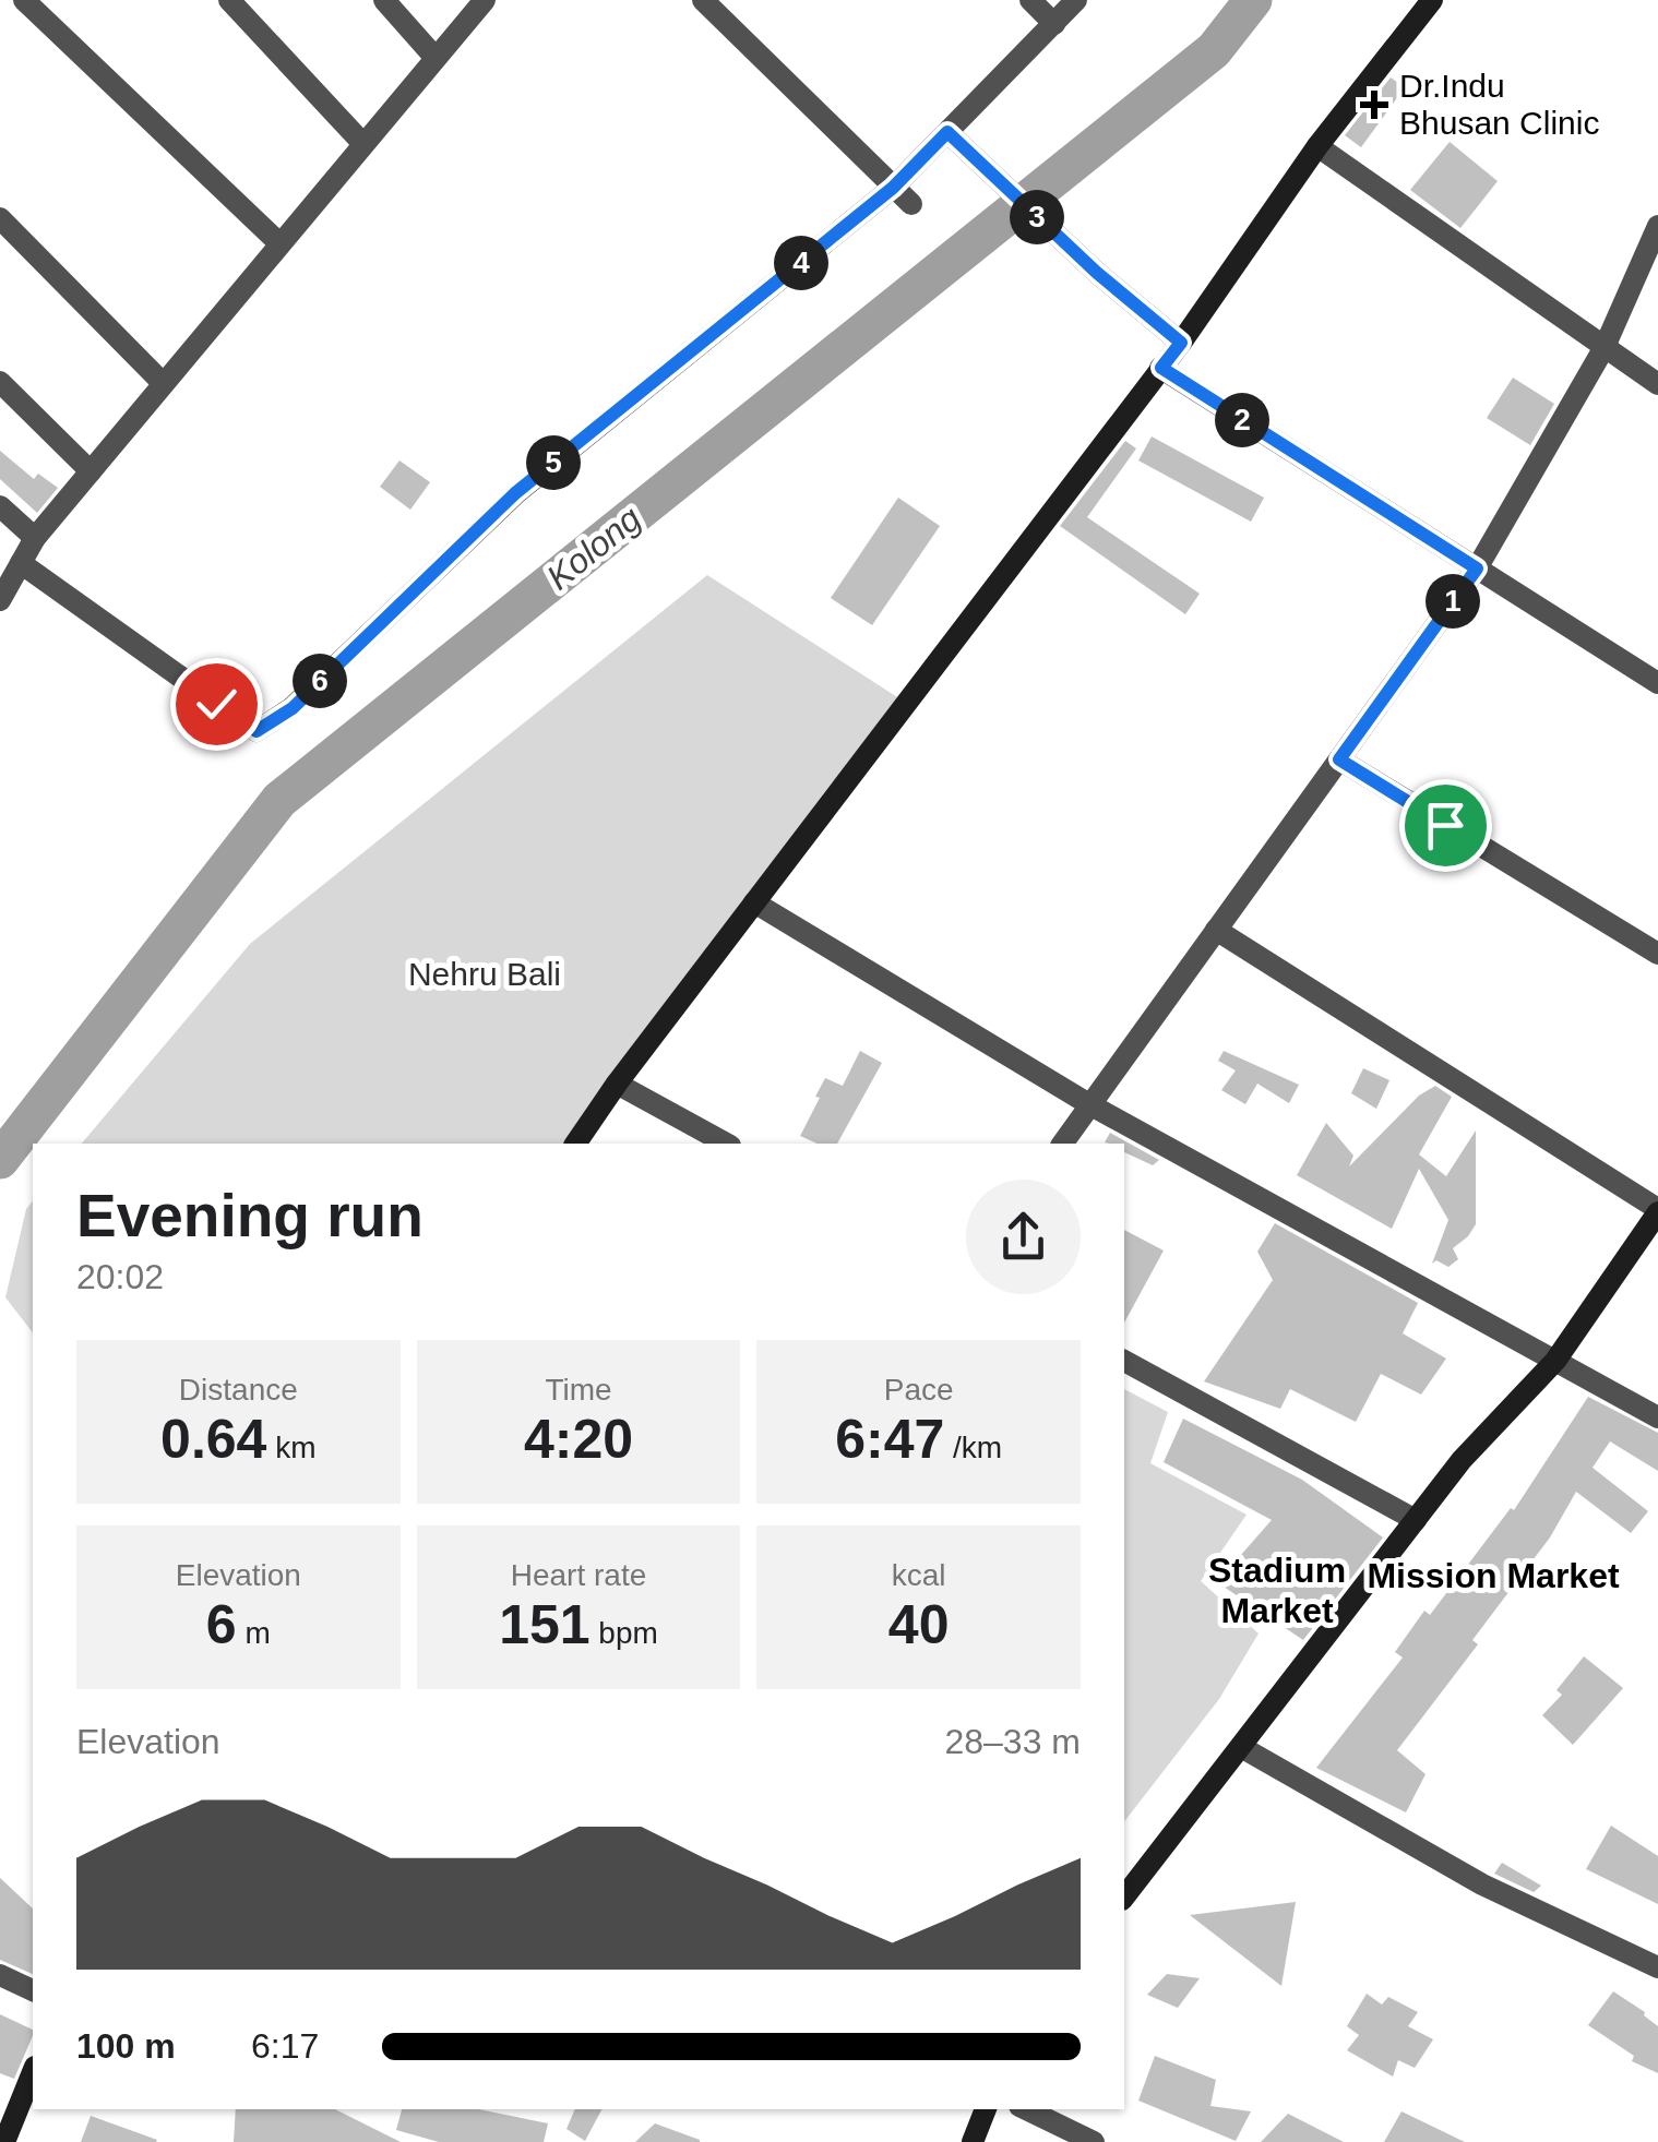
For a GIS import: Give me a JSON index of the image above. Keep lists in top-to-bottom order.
{
  "districts": ["Stadium Market", "Mission Market"],
  "water": ["Kolong"],
  "parks": ["Nehru Bali"],
  "places": {
    "health": ["Dr.Indu Bhusan Clinic"]
  },
  "page": {
    "pins": [
      "3",
      "4",
      "2",
      "5",
      "1",
      "6"
    ],
    "heading": ["Evening run", "20:02"],
    "stats": [
      ["Distance", "0.64 km"],
      ["Time", "4:20"],
      ["Pace", "6:47 /km"],
      ["Elevation", "6 m"],
      ["Heart rate", "151 bpm"],
      ["kcal", "40"]
    ],
    "chart": ["Elevation", "28–33 m"],
    "list": [
      {
        "name": "100 m",
        "note": "6:17"
      }
    ]
  }
}
